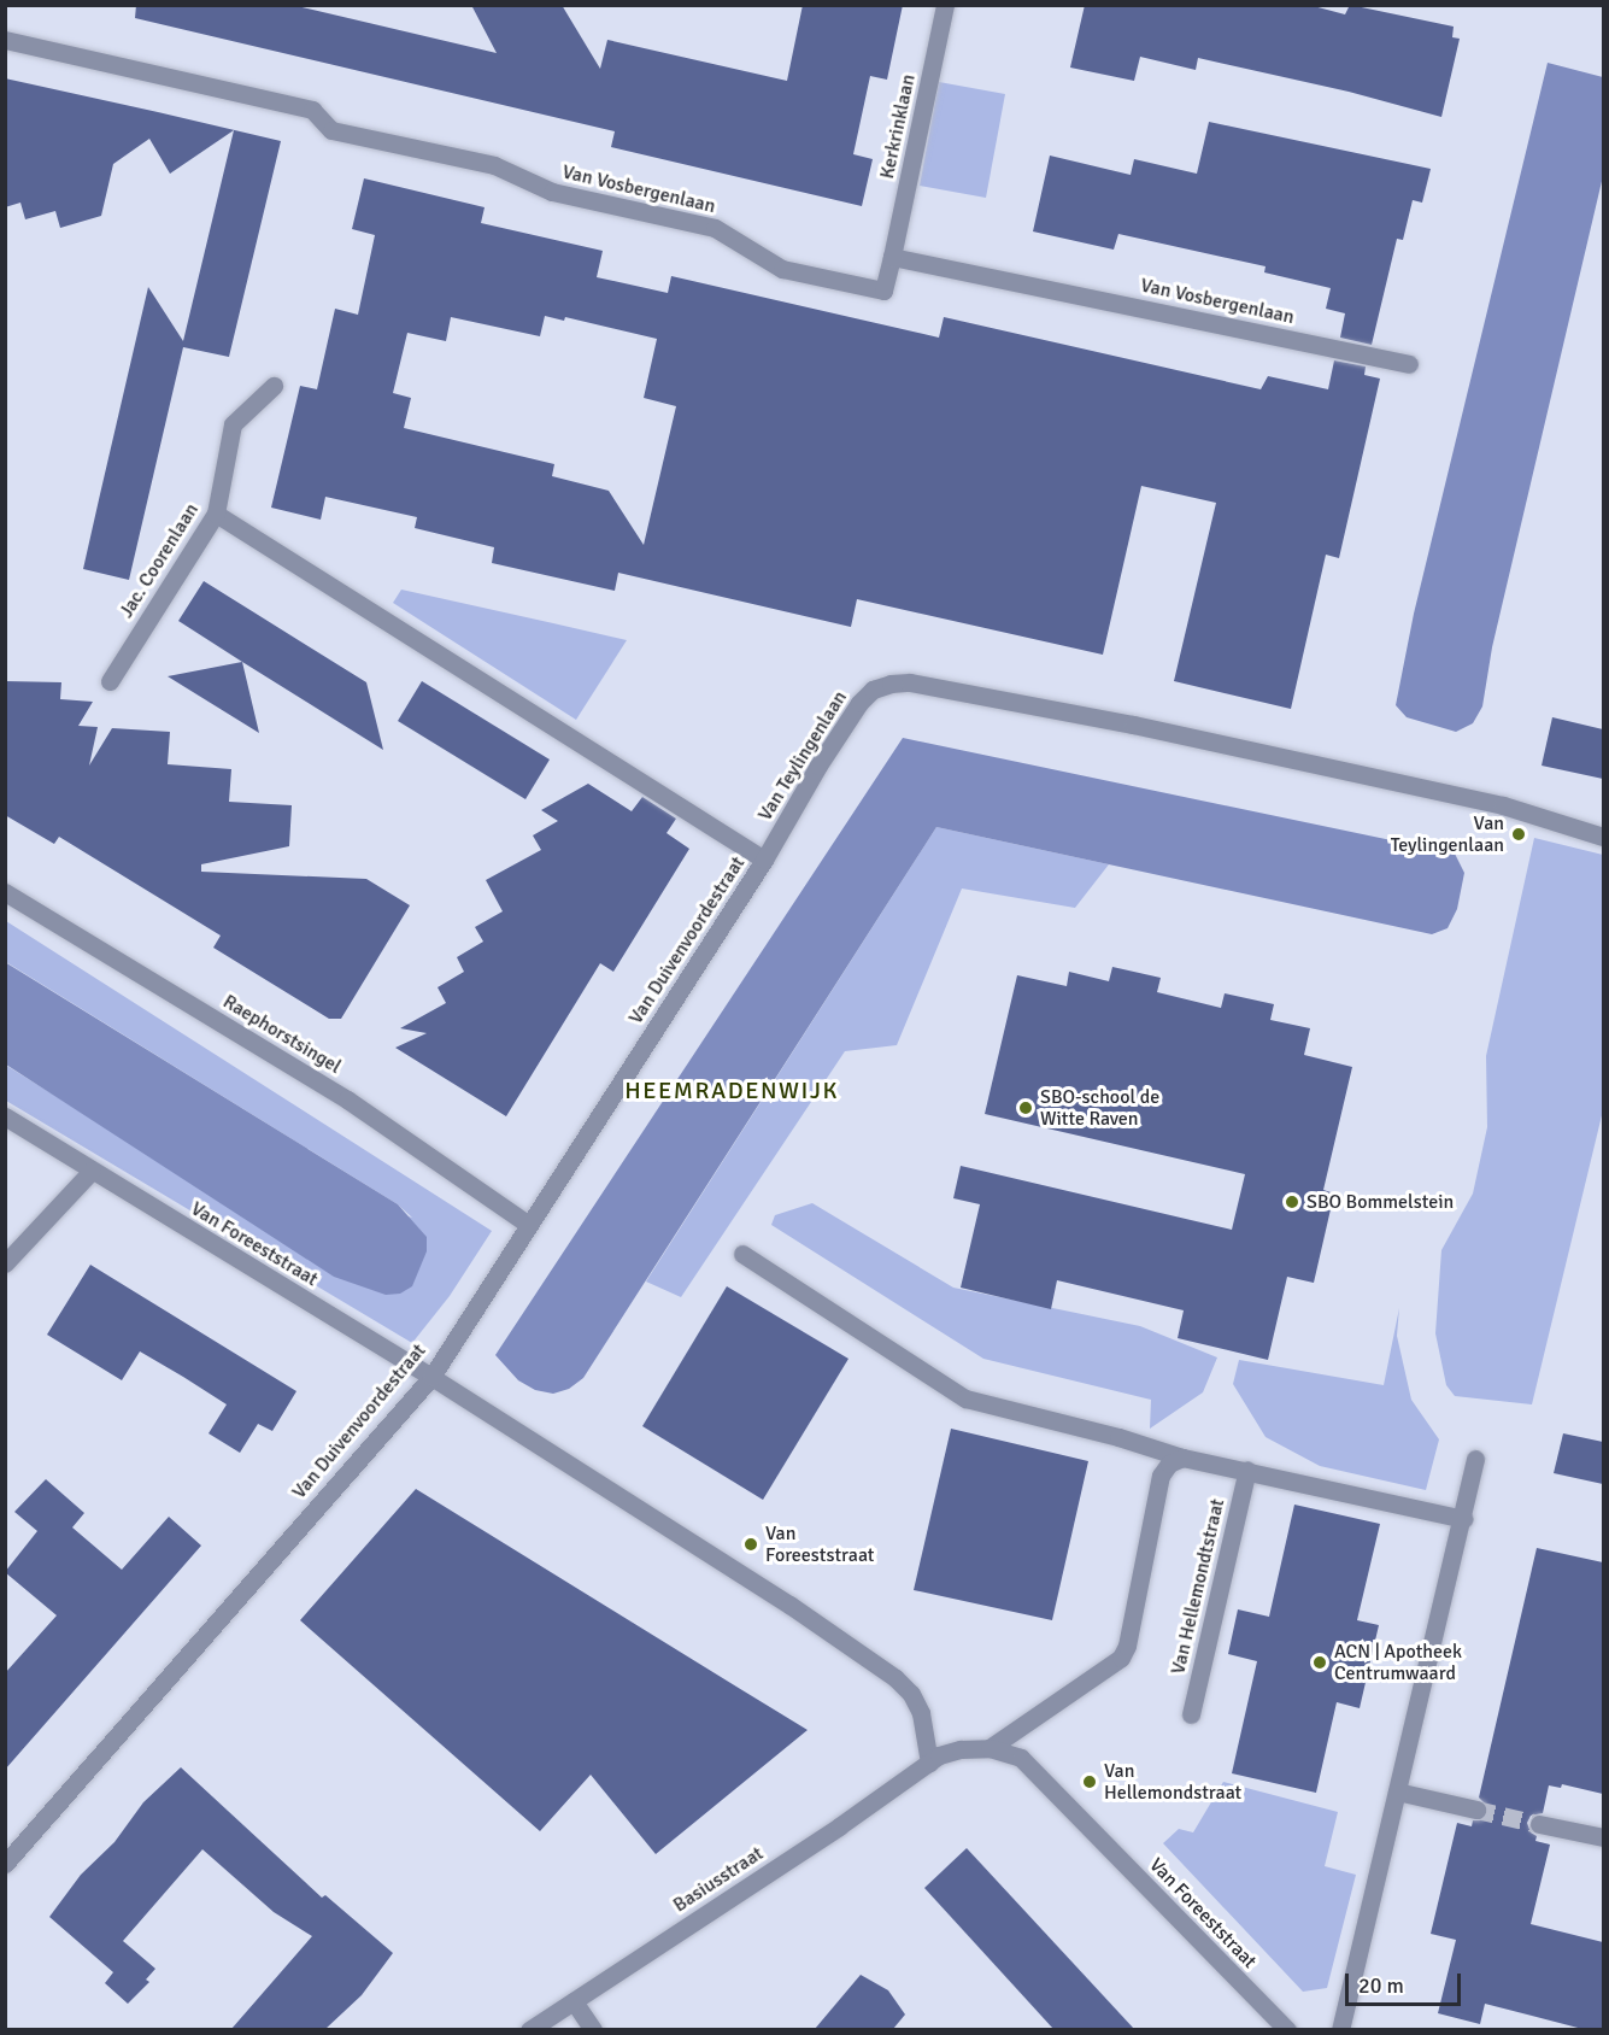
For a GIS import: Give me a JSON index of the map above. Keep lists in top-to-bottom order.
{
  "streets": {
    "street": [
      "Kerkrinklaan",
      "Van Vosbergenlaan",
      "Jac. Coorenlaan",
      "Van Teylingenlaan",
      "Van Duivenvoordestraat",
      "Raephorstsingel",
      "Van Foreeststraat",
      "Van Hellemondtstraat",
      "Basiusstraat"
    ]
  },
  "crossings": [
    ["Kerkrinklaan", "Van Vosbergenlaan"],
    ["Van Teylingenlaan", "Van Duivenvoordestraat"],
    ["Van Duivenvoordestraat", "Raephorstsingel"],
    ["Van Duivenvoordestraat", "Van Foreeststraat"],
    ["Van Foreeststraat", "Basiusstraat"]
  ],
  "districts": ["HEEMRADENWIJK"],
  "places": [
    "Van Teylingenlaan",
    "SBO-school de Witte Raven",
    "SBO Bommelstein",
    "Van Foreeststraat",
    "ACN | Apotheek Centrumwaard",
    "Van Hellemondstraat"
  ],
  "scale_bar": "20 m"
}
